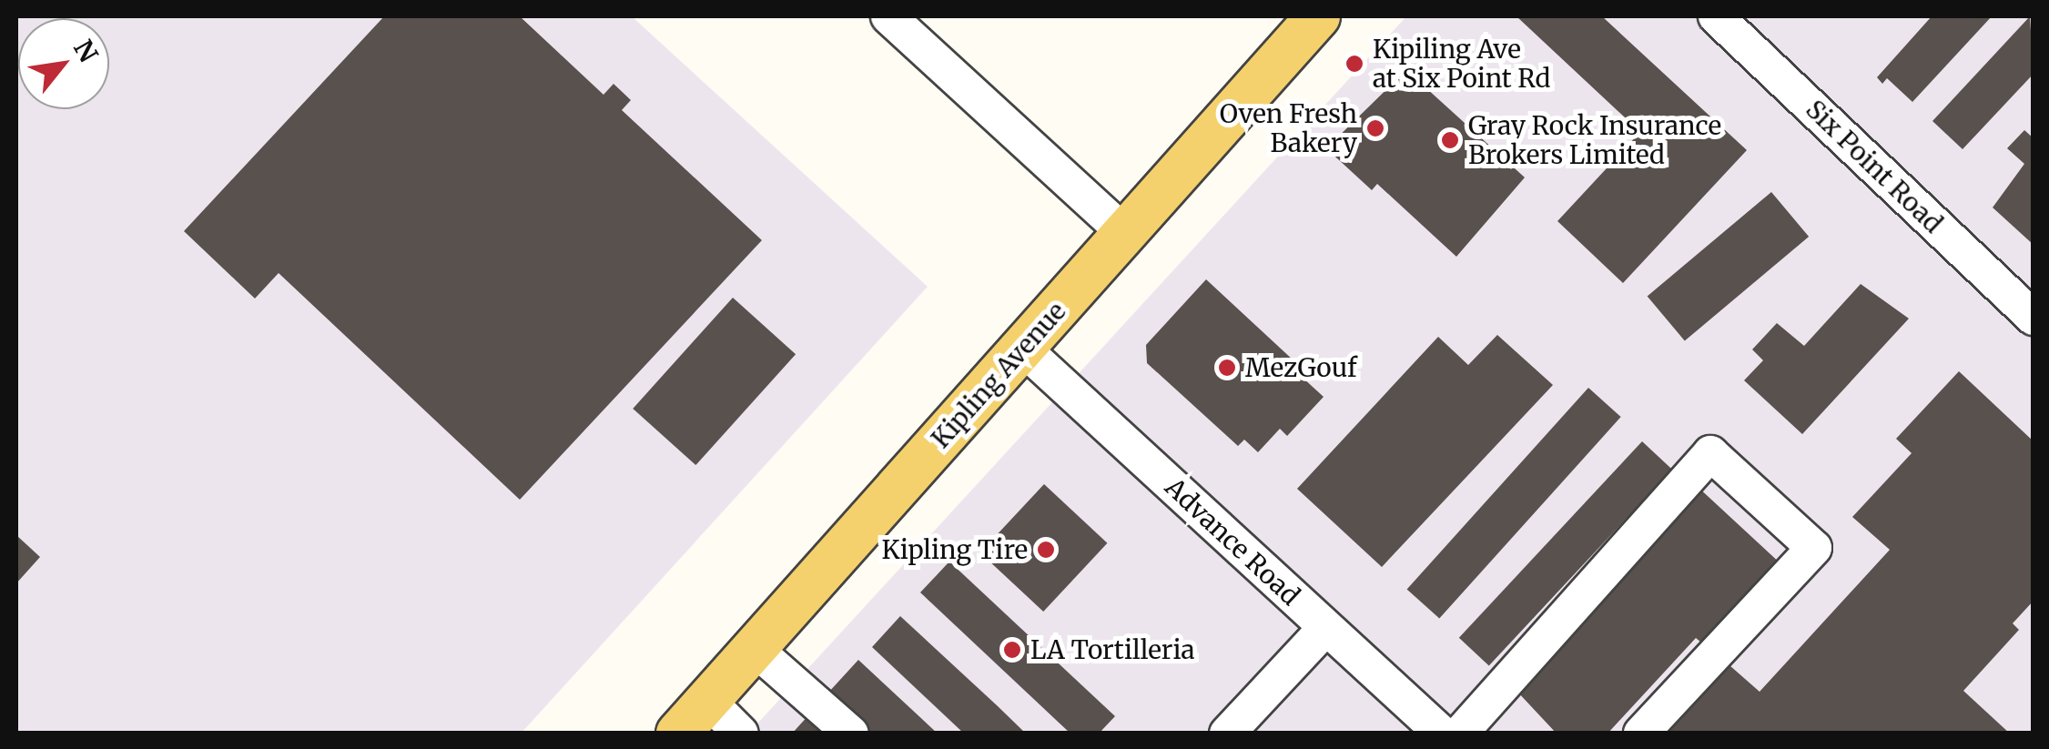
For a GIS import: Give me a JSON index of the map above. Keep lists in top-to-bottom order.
{
  "streets": {
    "main road": ["Kipling Avenue"],
    "street": ["Six Point Road", "Advance Road"]
  },
  "crossings": [
    ["Kipling Avenue", "Advance Road"]
  ],
  "places": [
    "Kipiling Ave at Six Point Rd",
    "Oven Fresh Bakery",
    "Gray Rock Insurance Brokers Limited",
    "MezGouf",
    "Kipling Tire",
    "LA Tortilleria"
  ],
  "north": "top right"
}
